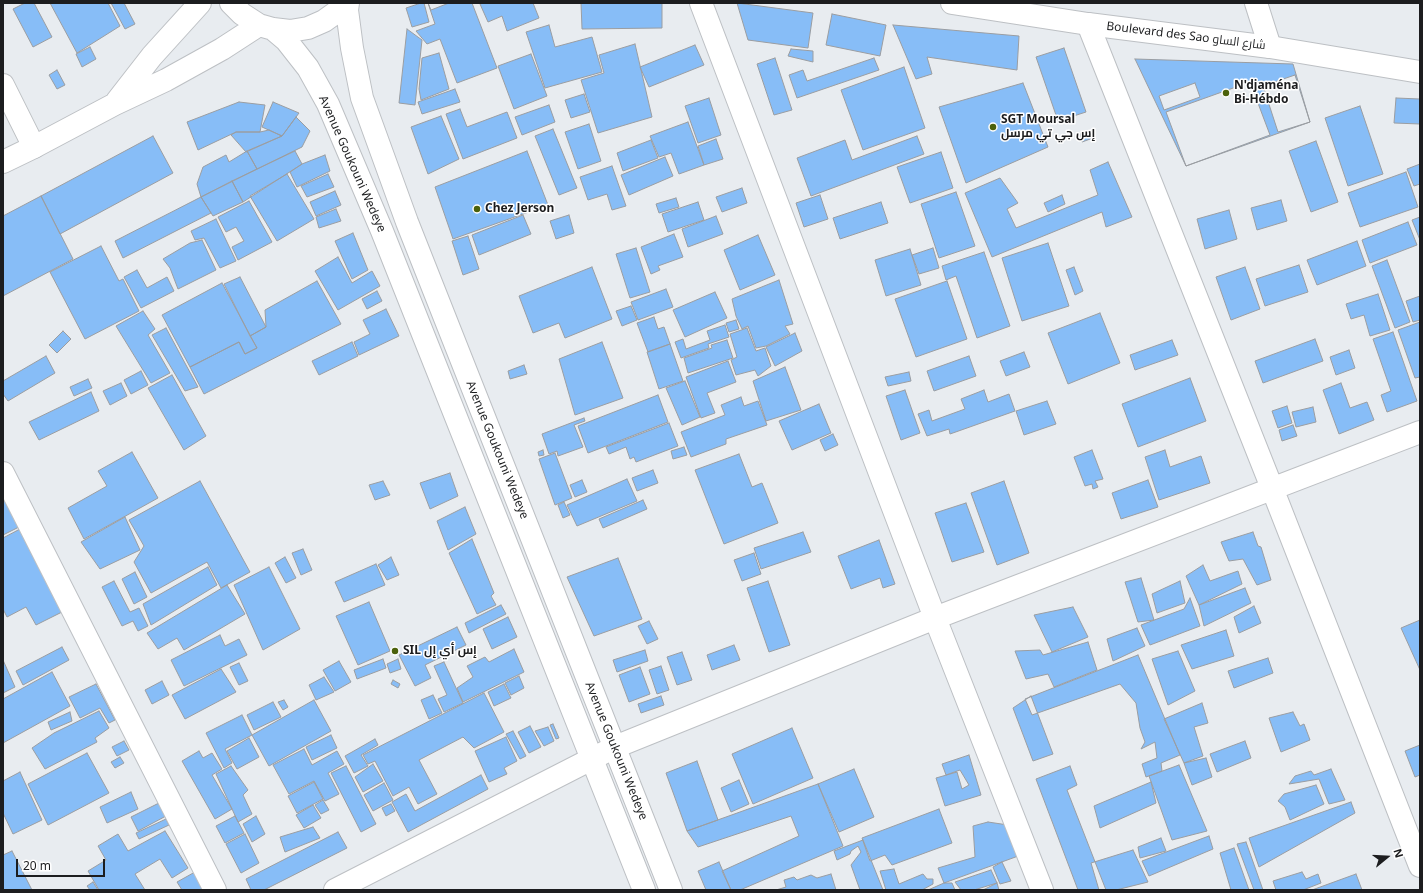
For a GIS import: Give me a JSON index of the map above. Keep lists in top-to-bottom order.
{
  "streets": {
    "street": ["Boulevard des Sao شارع الساو", "Avenue Goukouni Wedeye"]
  },
  "places": [
    "N'djaména Bi-Hébdo",
    "SGT Moursal إس جي تي مرسل",
    "Chez Jerson",
    "SIL إس أي إل"
  ],
  "scale_bar": "20 m",
  "north": "right"
}
